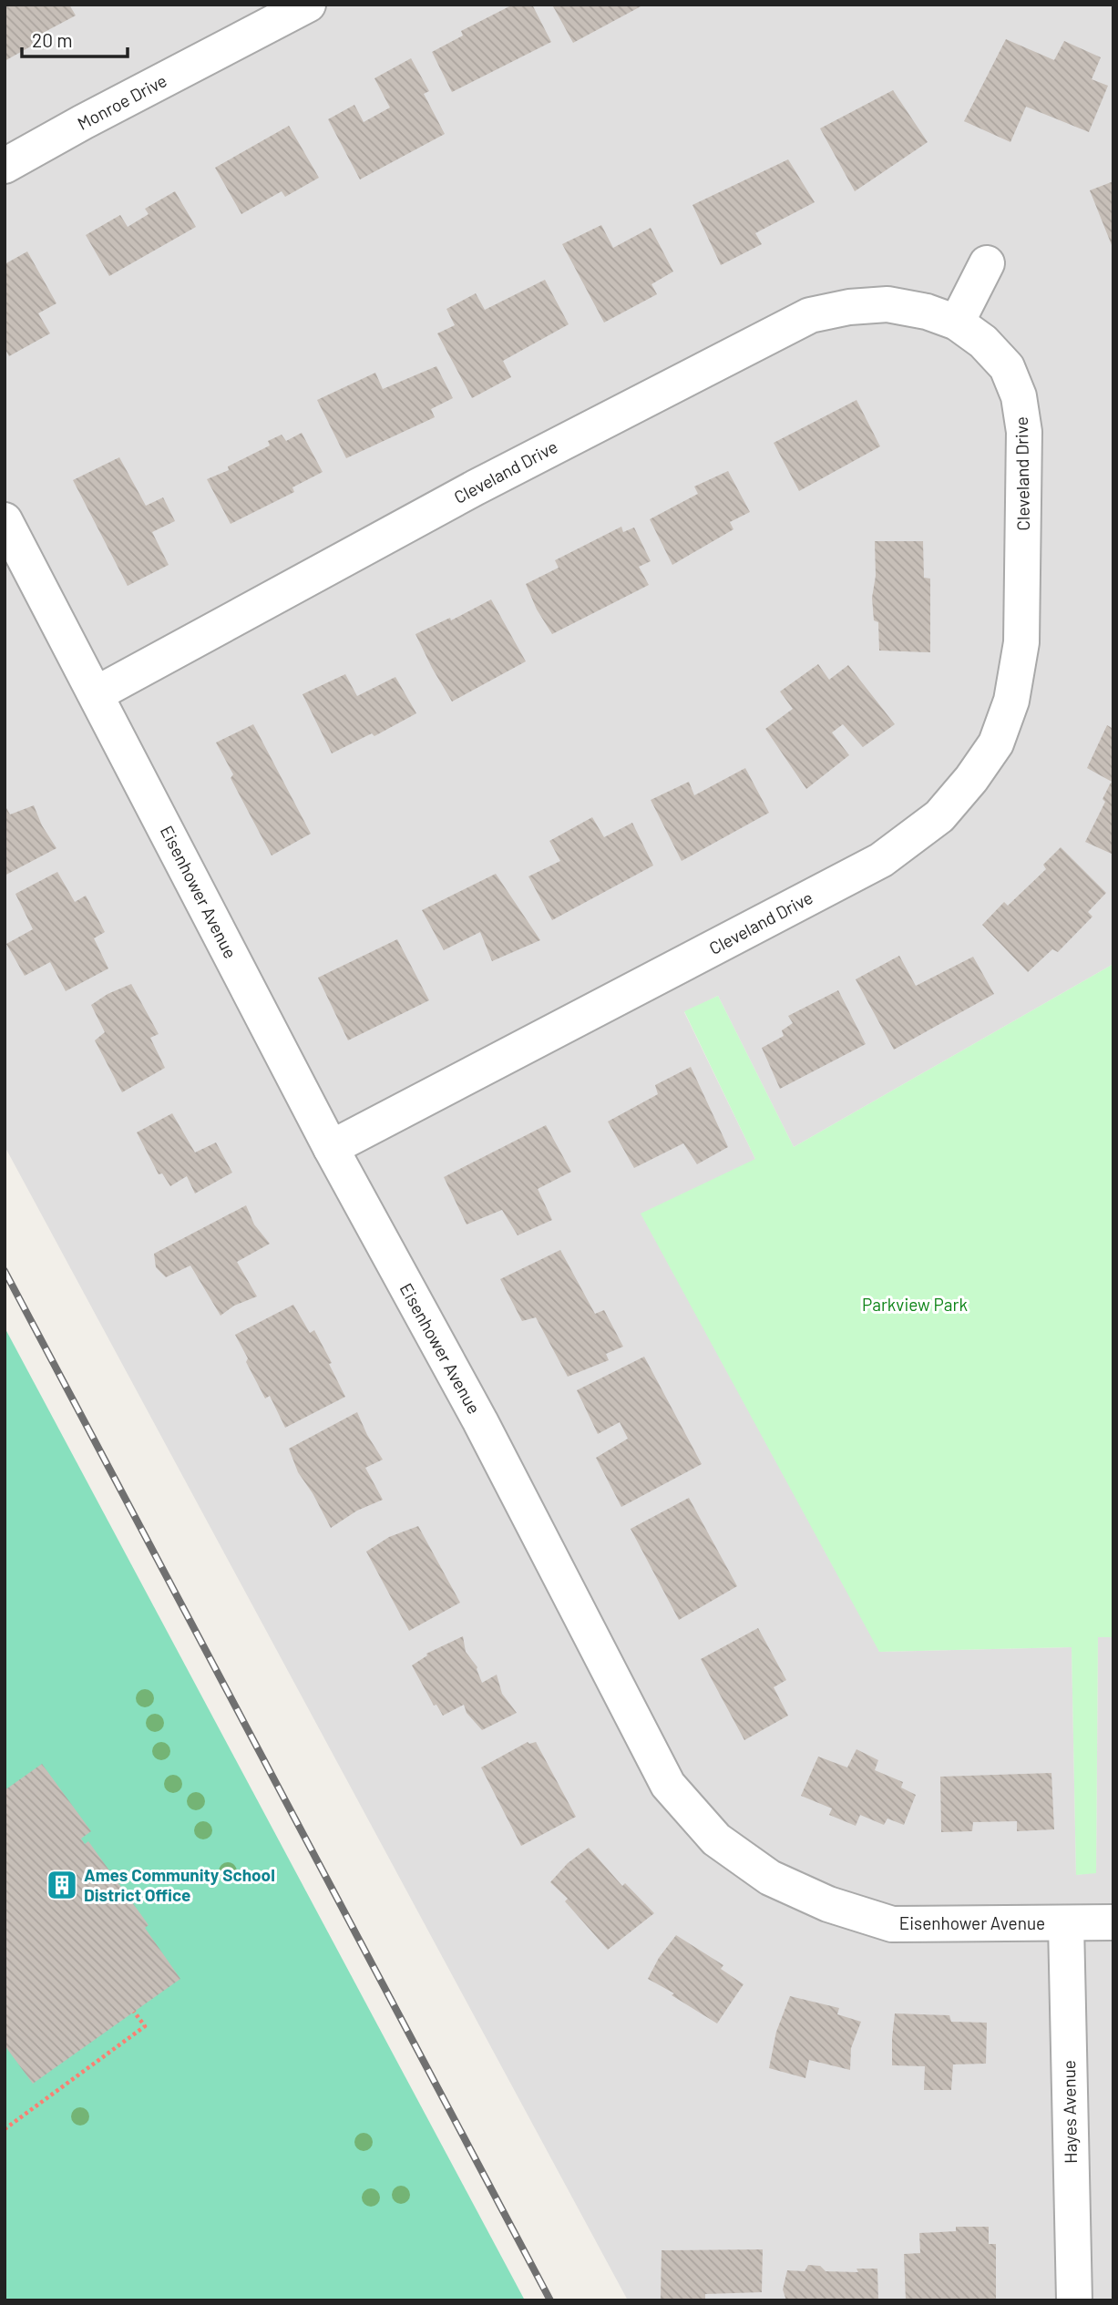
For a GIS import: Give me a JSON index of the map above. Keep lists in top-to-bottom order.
{
  "streets": {
    "street": [
      "Monroe Drive",
      "Cleveland Drive",
      "Eisenhower Avenue",
      "Hayes Avenue"
    ]
  },
  "crossings": [
    ["Cleveland Drive", "Eisenhower Avenue"],
    ["Eisenhower Avenue", "Hayes Avenue"]
  ],
  "parks": ["Parkview Park"],
  "places": {
    "building": ["Ames Community School District Office"]
  },
  "scale_bar": "20 m"
}
